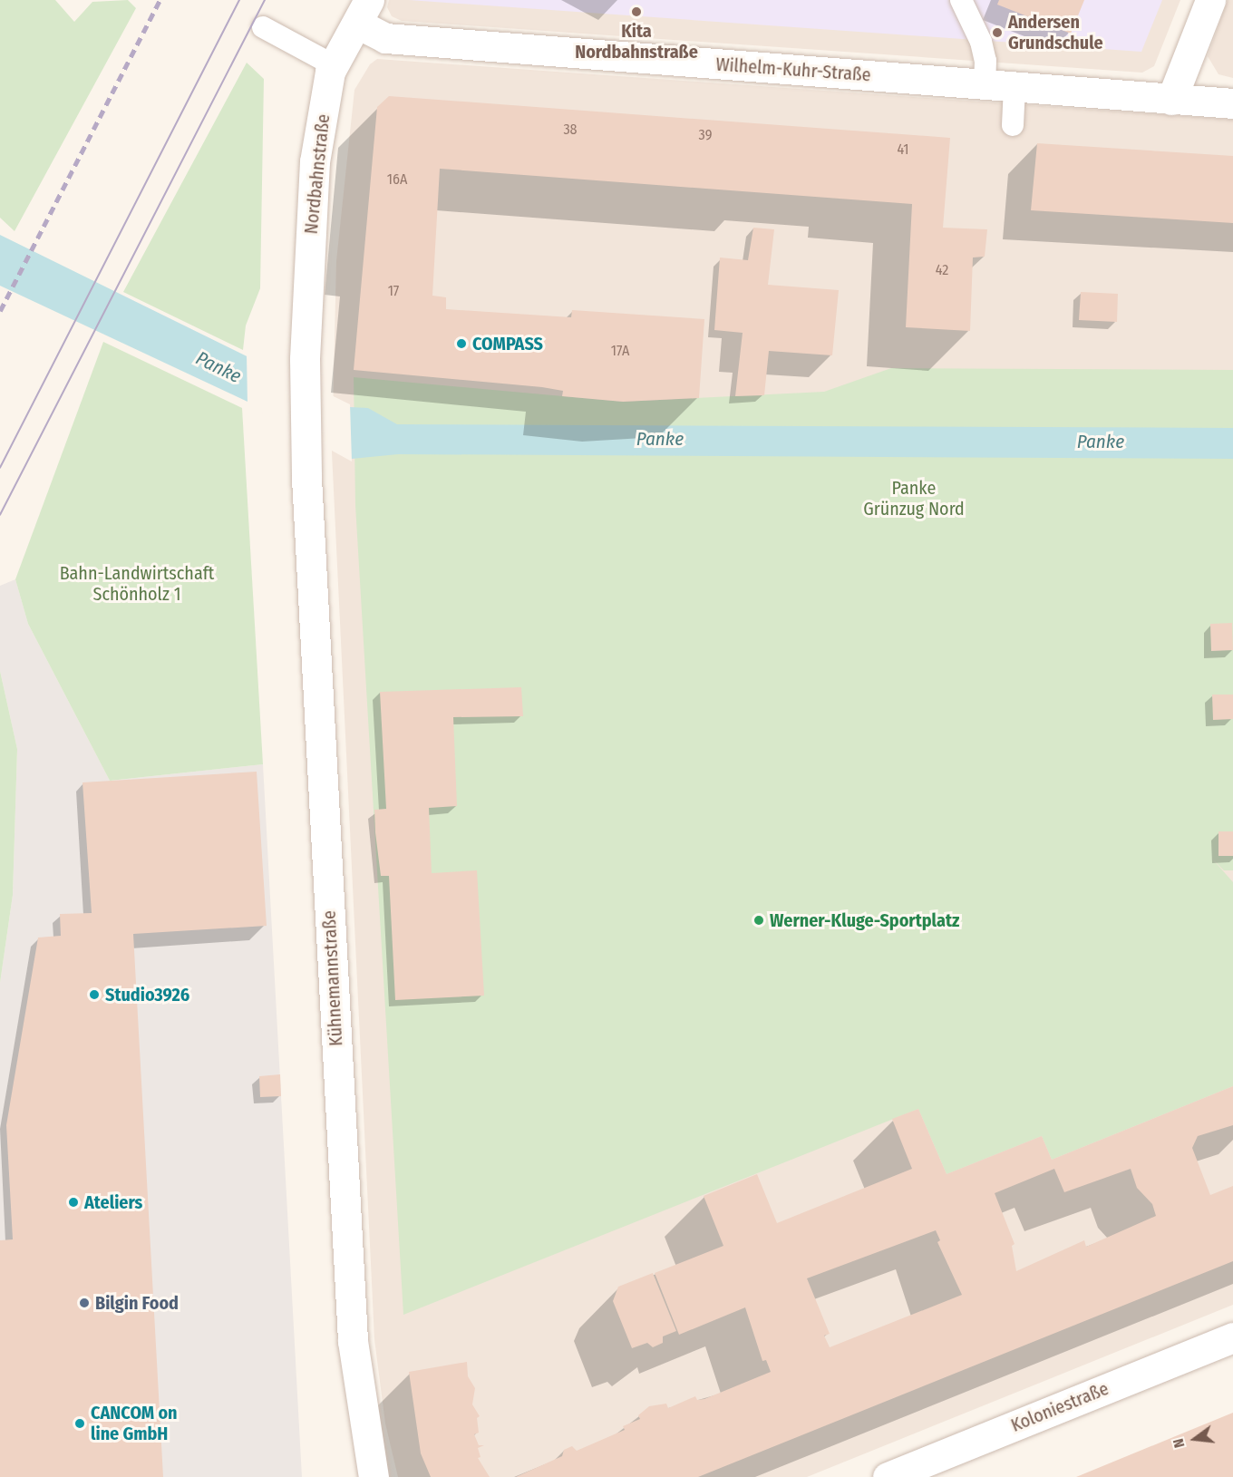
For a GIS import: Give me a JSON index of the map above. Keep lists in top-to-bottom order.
{
  "streets": {
    "street": [
      "Wilhelm-Kuhr-Straße",
      "Nordbahnstraße",
      "Kühnemannstraße",
      "Koloniestraße"
    ]
  },
  "crossings": [
    ["Wilhelm-Kuhr-Straße", "Nordbahnstraße"],
    ["Nordbahnstraße", "Kühnemannstraße"]
  ],
  "water": ["Panke"],
  "parks": ["Panke Grünzug Nord", "Bahn-Landwirtschaft Schönholz 1"],
  "places": [
    "Kita Nordbahnstraße",
    "Andersen Grundschule",
    "COMPASS",
    "Werner-Kluge-Sportplatz",
    "Studio3926",
    "Ateliers",
    "Bilgin Food",
    "CANCOM on line GmbH"
  ],
  "house_numbers": [
    "38",
    "39",
    "41",
    "16A",
    "42",
    "17",
    "17A"
  ],
  "north": "left"
}
